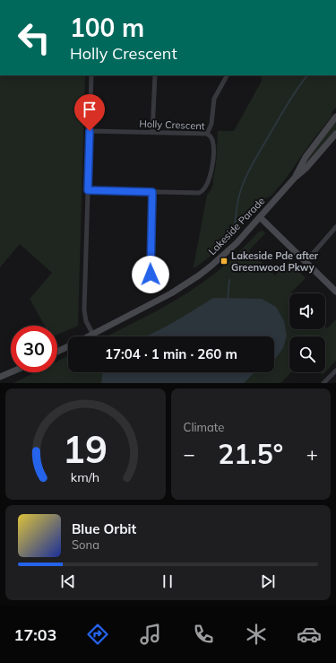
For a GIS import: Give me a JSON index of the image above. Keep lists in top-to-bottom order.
{
  "streets": {
    "street": ["Holly Crescent", "Lakeside Parade"]
  },
  "places": {
    "transit": ["Lakeside Pde after Greenwood Pkwy"]
  },
  "page": {
    "turn": ["100 m", "Holly Crescent"],
    "limit": "30",
    "trip": "17:04 · 1 min · 260 m",
    "tile": "Climate",
    "heat": ["−", "21.5°", "+"],
    "song": ["Blue Orbit", "Sona"],
    "tabs": "17:03",
    "gauge": ["19", "km/h"]
  }
}
